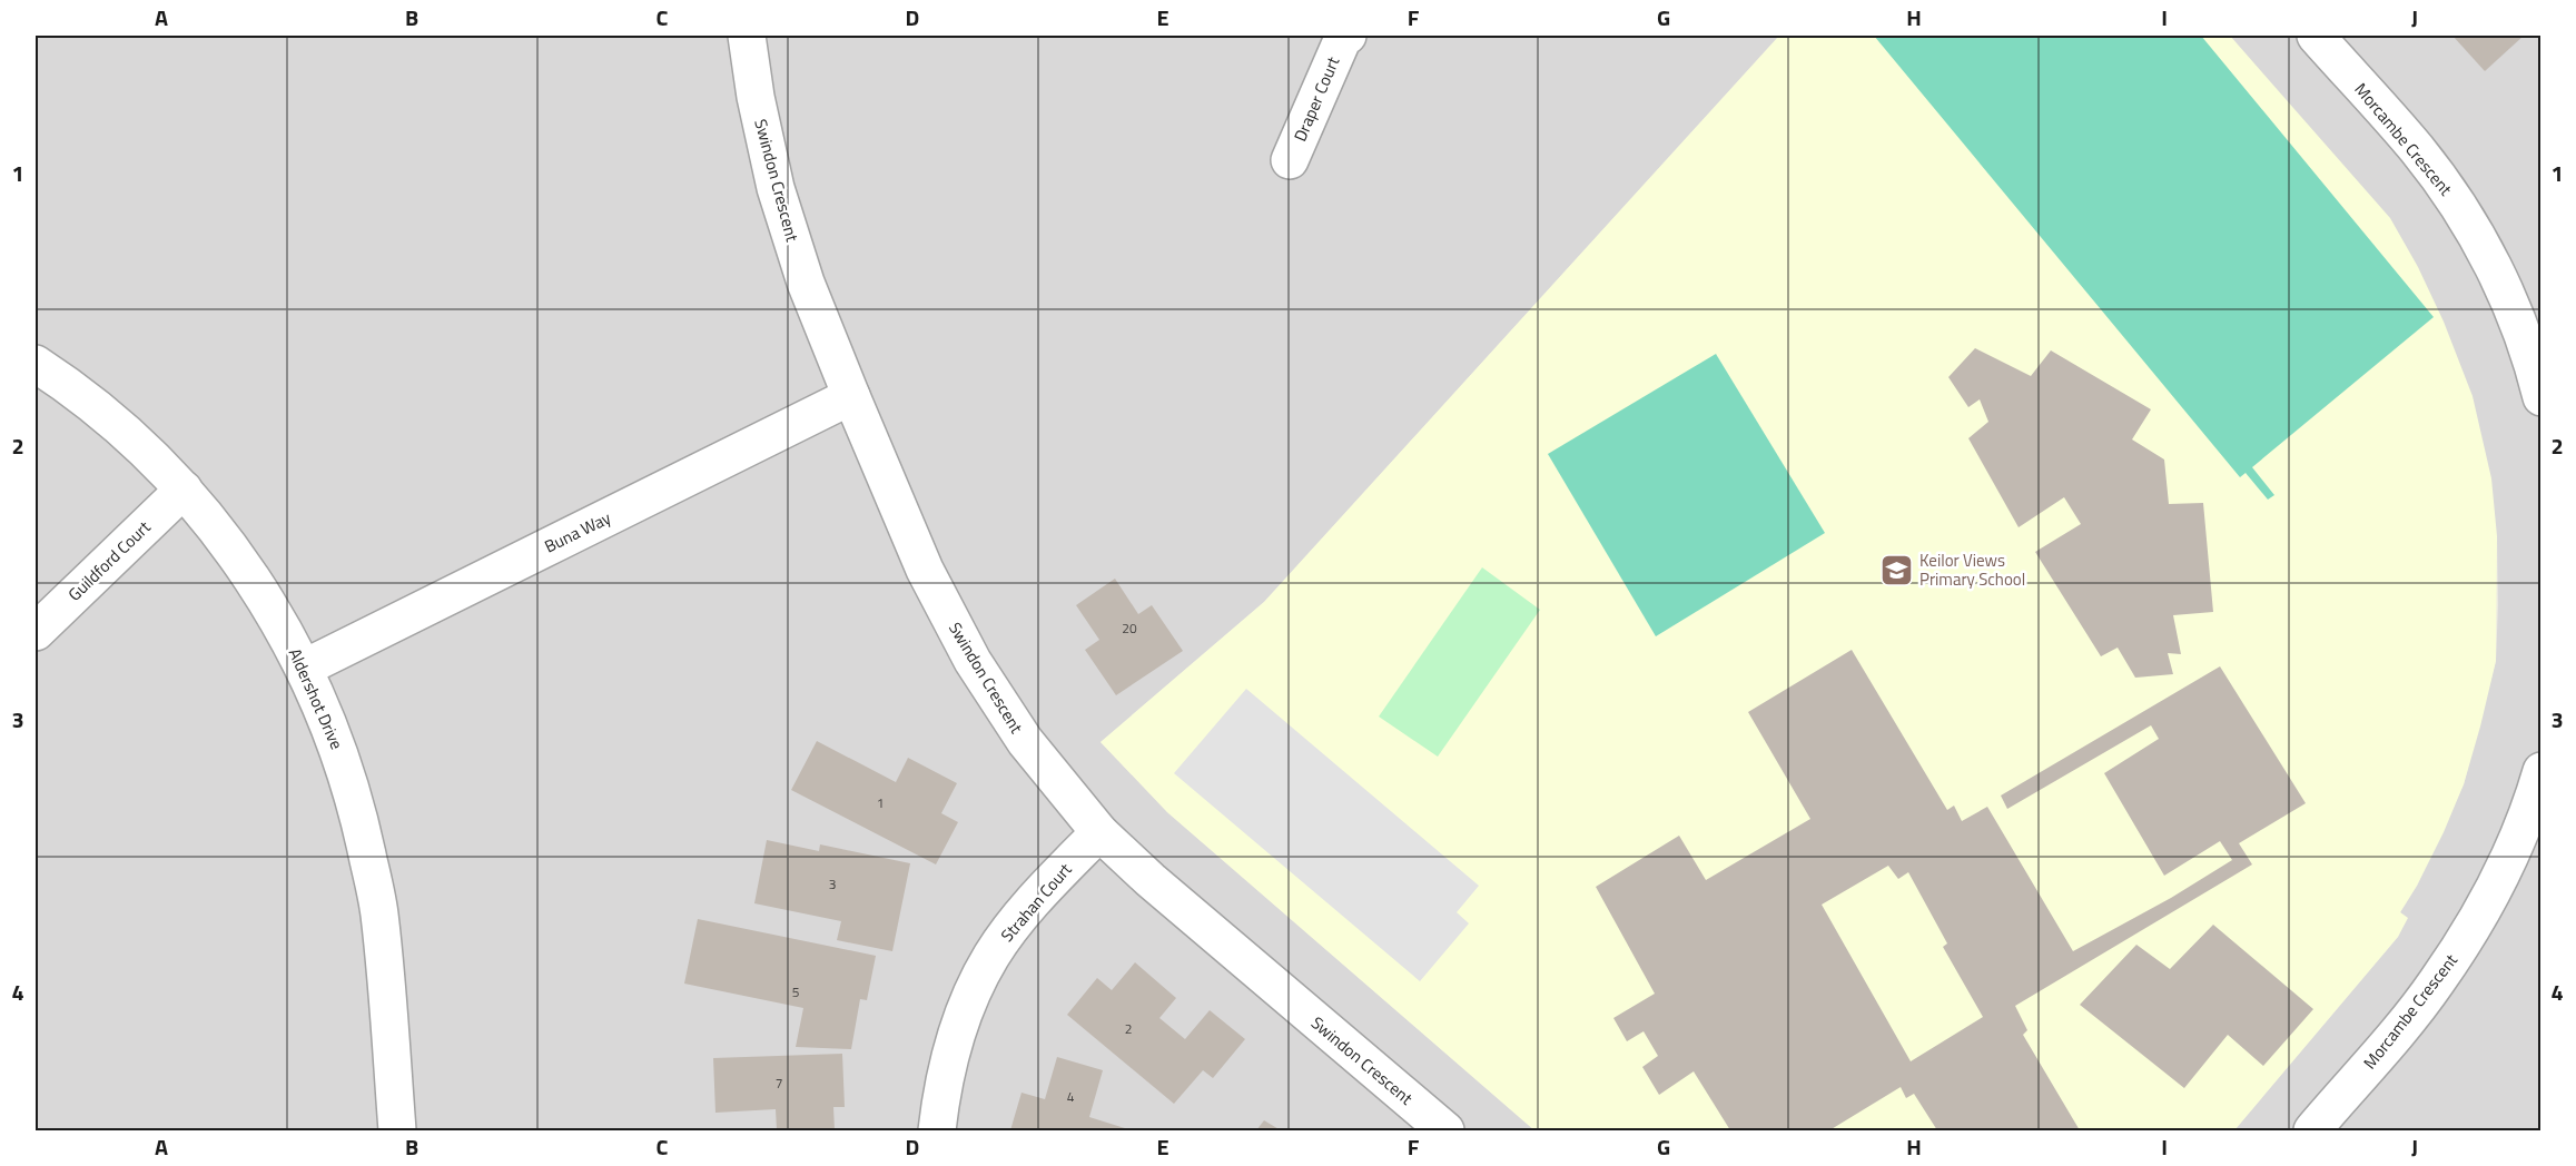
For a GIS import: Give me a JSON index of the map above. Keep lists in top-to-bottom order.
{
  "streets": {
    "street": [
      "Draper Court",
      "Morcambe Crescent",
      "Swindon Crescent",
      "Buna Way",
      "Guildford Court",
      "Aldershot Drive",
      "Strahan Court"
    ]
  },
  "crossings": [
    ["Swindon Crescent", "Buna Way"],
    ["Swindon Crescent", "Strahan Court"],
    ["Buna Way", "Aldershot Drive"],
    ["Guildford Court", "Aldershot Drive"]
  ],
  "places": {
    "school or university": ["Keilor Views Primary School"]
  },
  "house_numbers": [
    "20",
    "1",
    "3",
    "5",
    "2",
    "7",
    "4"
  ],
  "grid": {
    "columns": [
      "A",
      "B",
      "C",
      "D",
      "E",
      "F",
      "G",
      "H",
      "I",
      "J"
    ],
    "rows": [
      "1",
      "2",
      "3",
      "4"
    ]
  }
}
